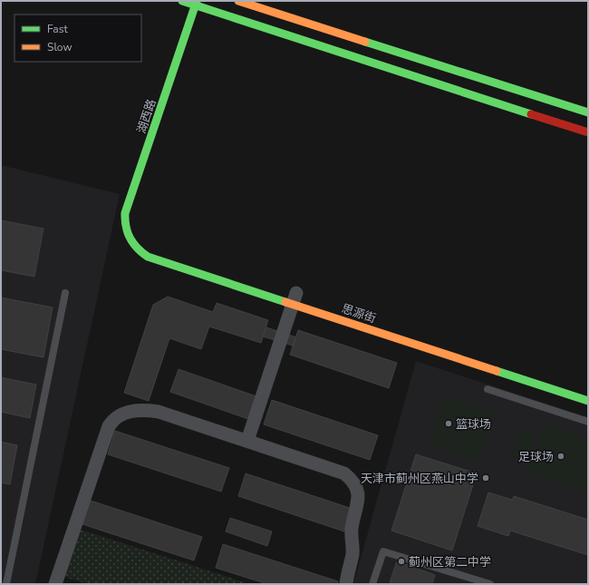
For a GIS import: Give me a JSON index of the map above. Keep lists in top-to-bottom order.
{
  "streets": {
    "main road": ["湖西路", "思源街"]
  },
  "crossings": [
    ["湖西路", "思源街"]
  ],
  "places": [
    "篮球场",
    "足球场",
    "天津市蓟州区燕山中学",
    "蓟州区第二中学"
  ],
  "legend": ["Fast", "Slow"]
}
